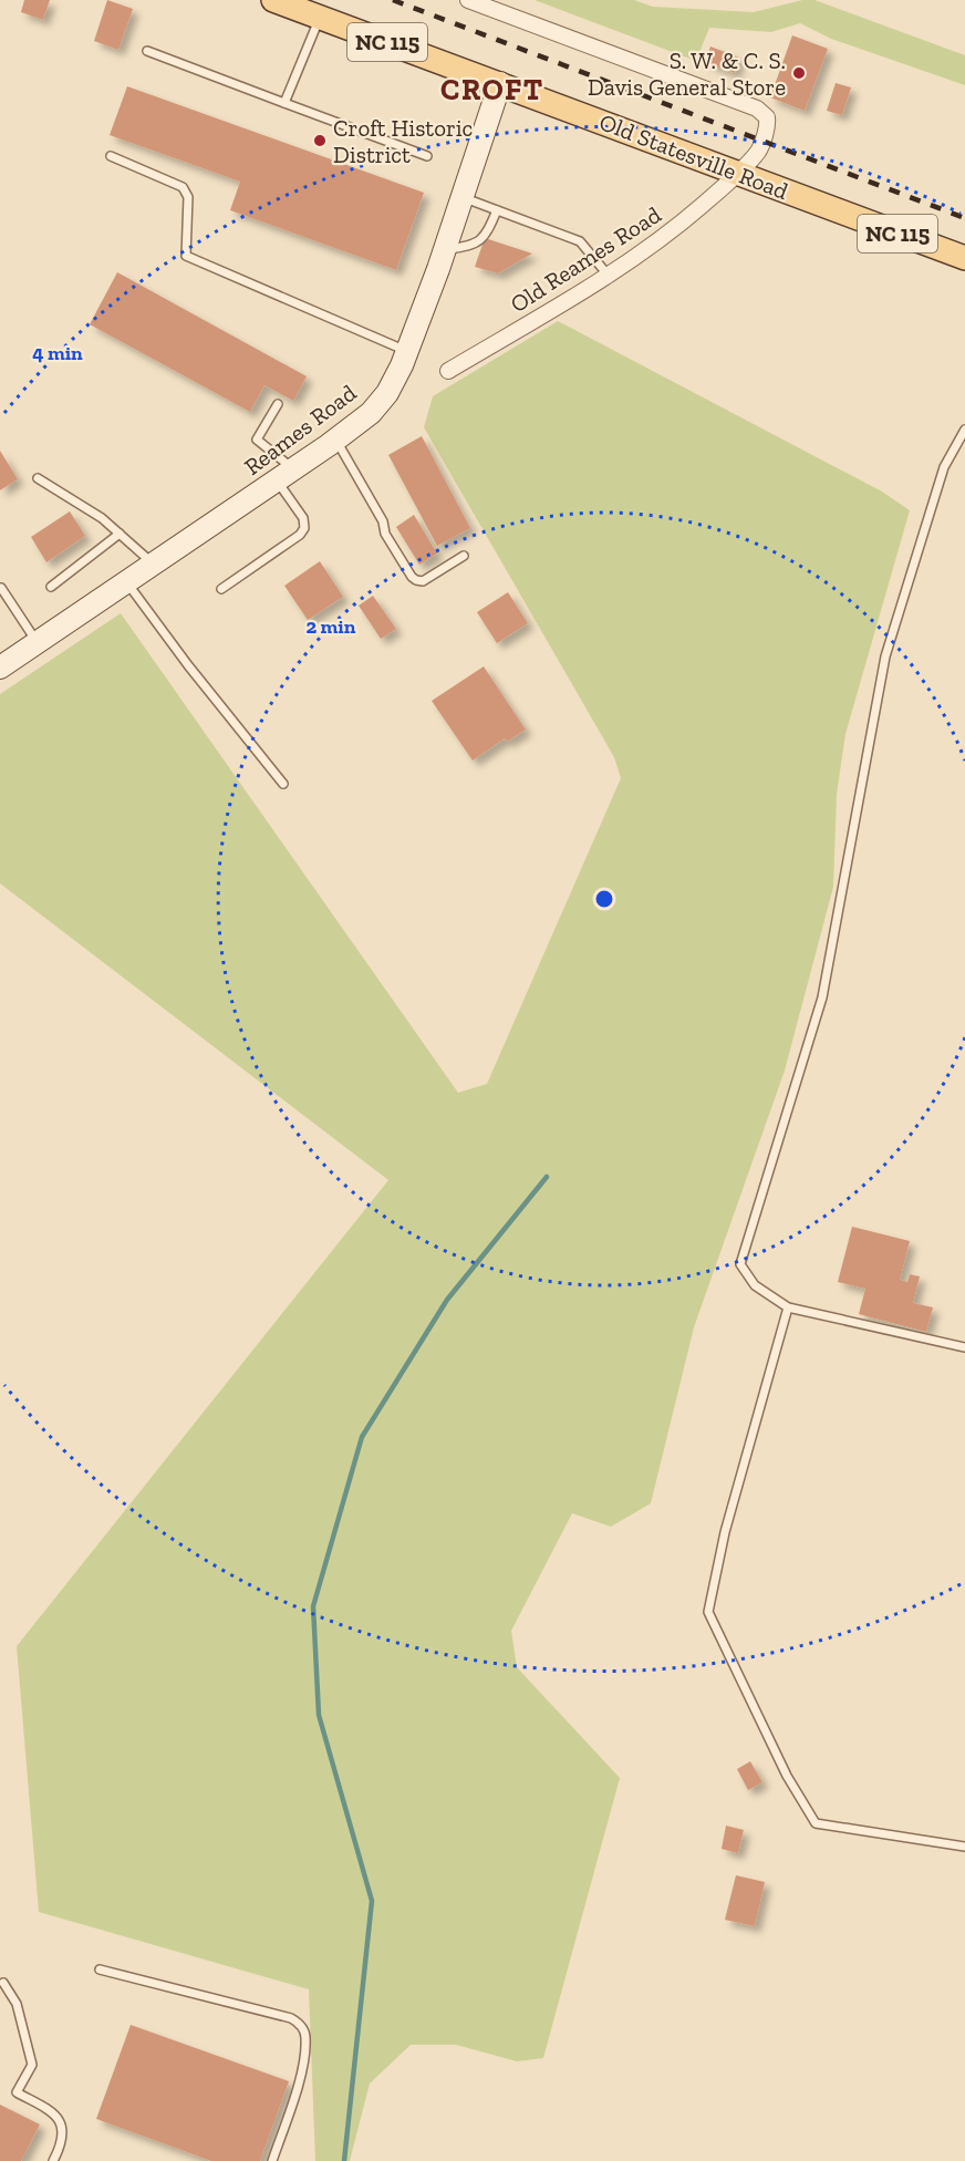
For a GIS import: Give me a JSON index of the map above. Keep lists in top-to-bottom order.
{
  "streets": {
    "main road": ["NC 115", "Old Statesville Road", "Reames Road"],
    "street": ["Old Reames Road"]
  },
  "crossings": [
    ["Old Statesville Road", "Old Reames Road"],
    ["Old Statesville Road", "Reames Road"]
  ],
  "districts": ["CROFT"],
  "places": ["S. W. & C. S. Davis General Store", "Croft Historic District"],
  "rings": ["4 min", "2 min"]
}
